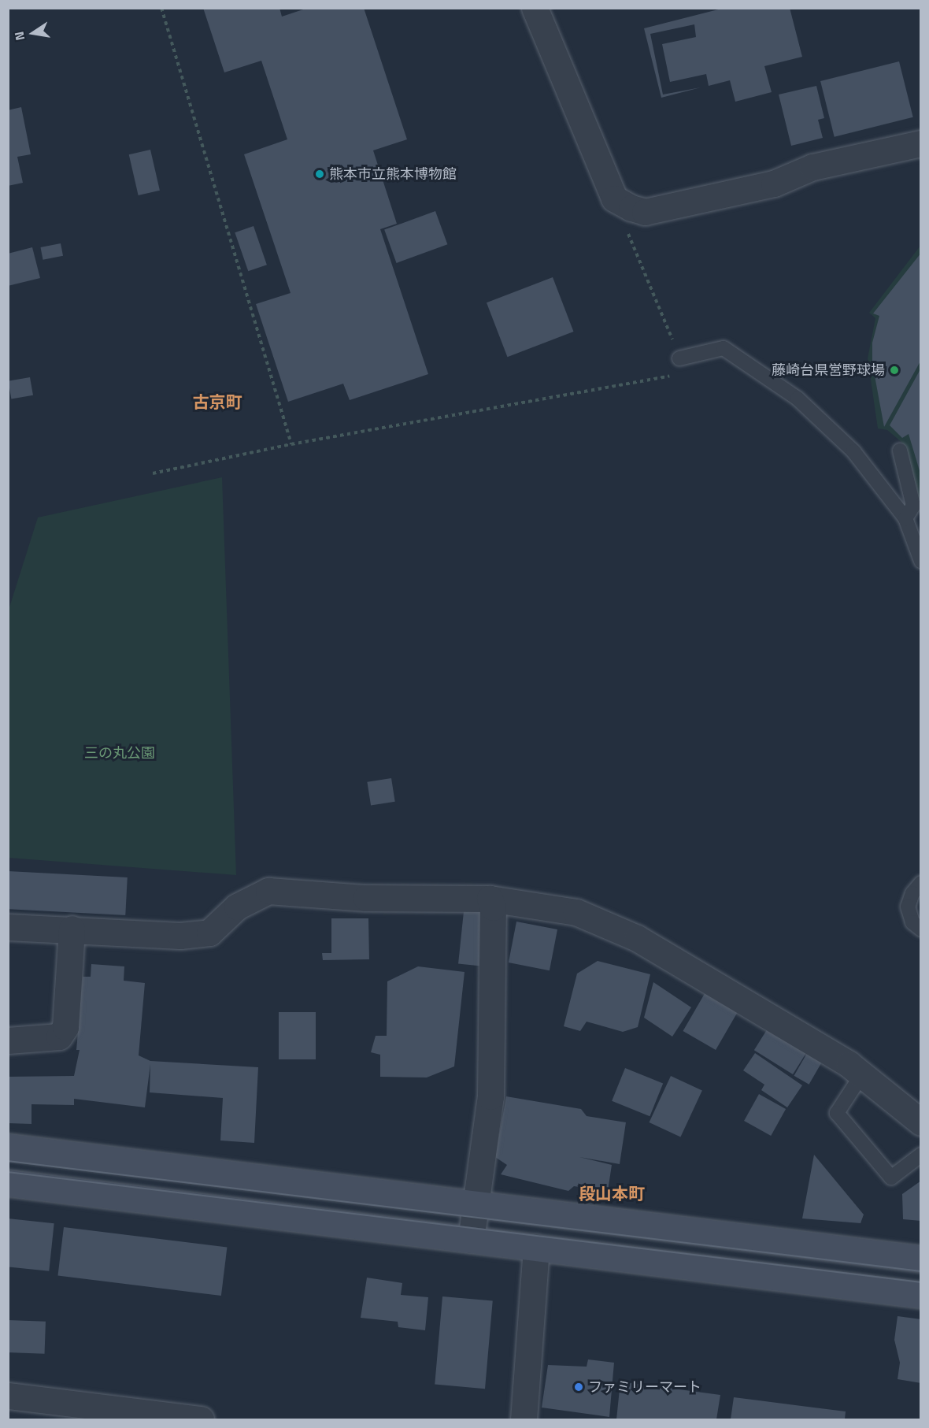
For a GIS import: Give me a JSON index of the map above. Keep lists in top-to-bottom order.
{
  "districts": ["古京町", "段山本町"],
  "parks": ["三の丸公園"],
  "places": ["熊本市立熊本博物館", "藤崎台県営野球場", "ファミリーマート"],
  "north": "left"
}
